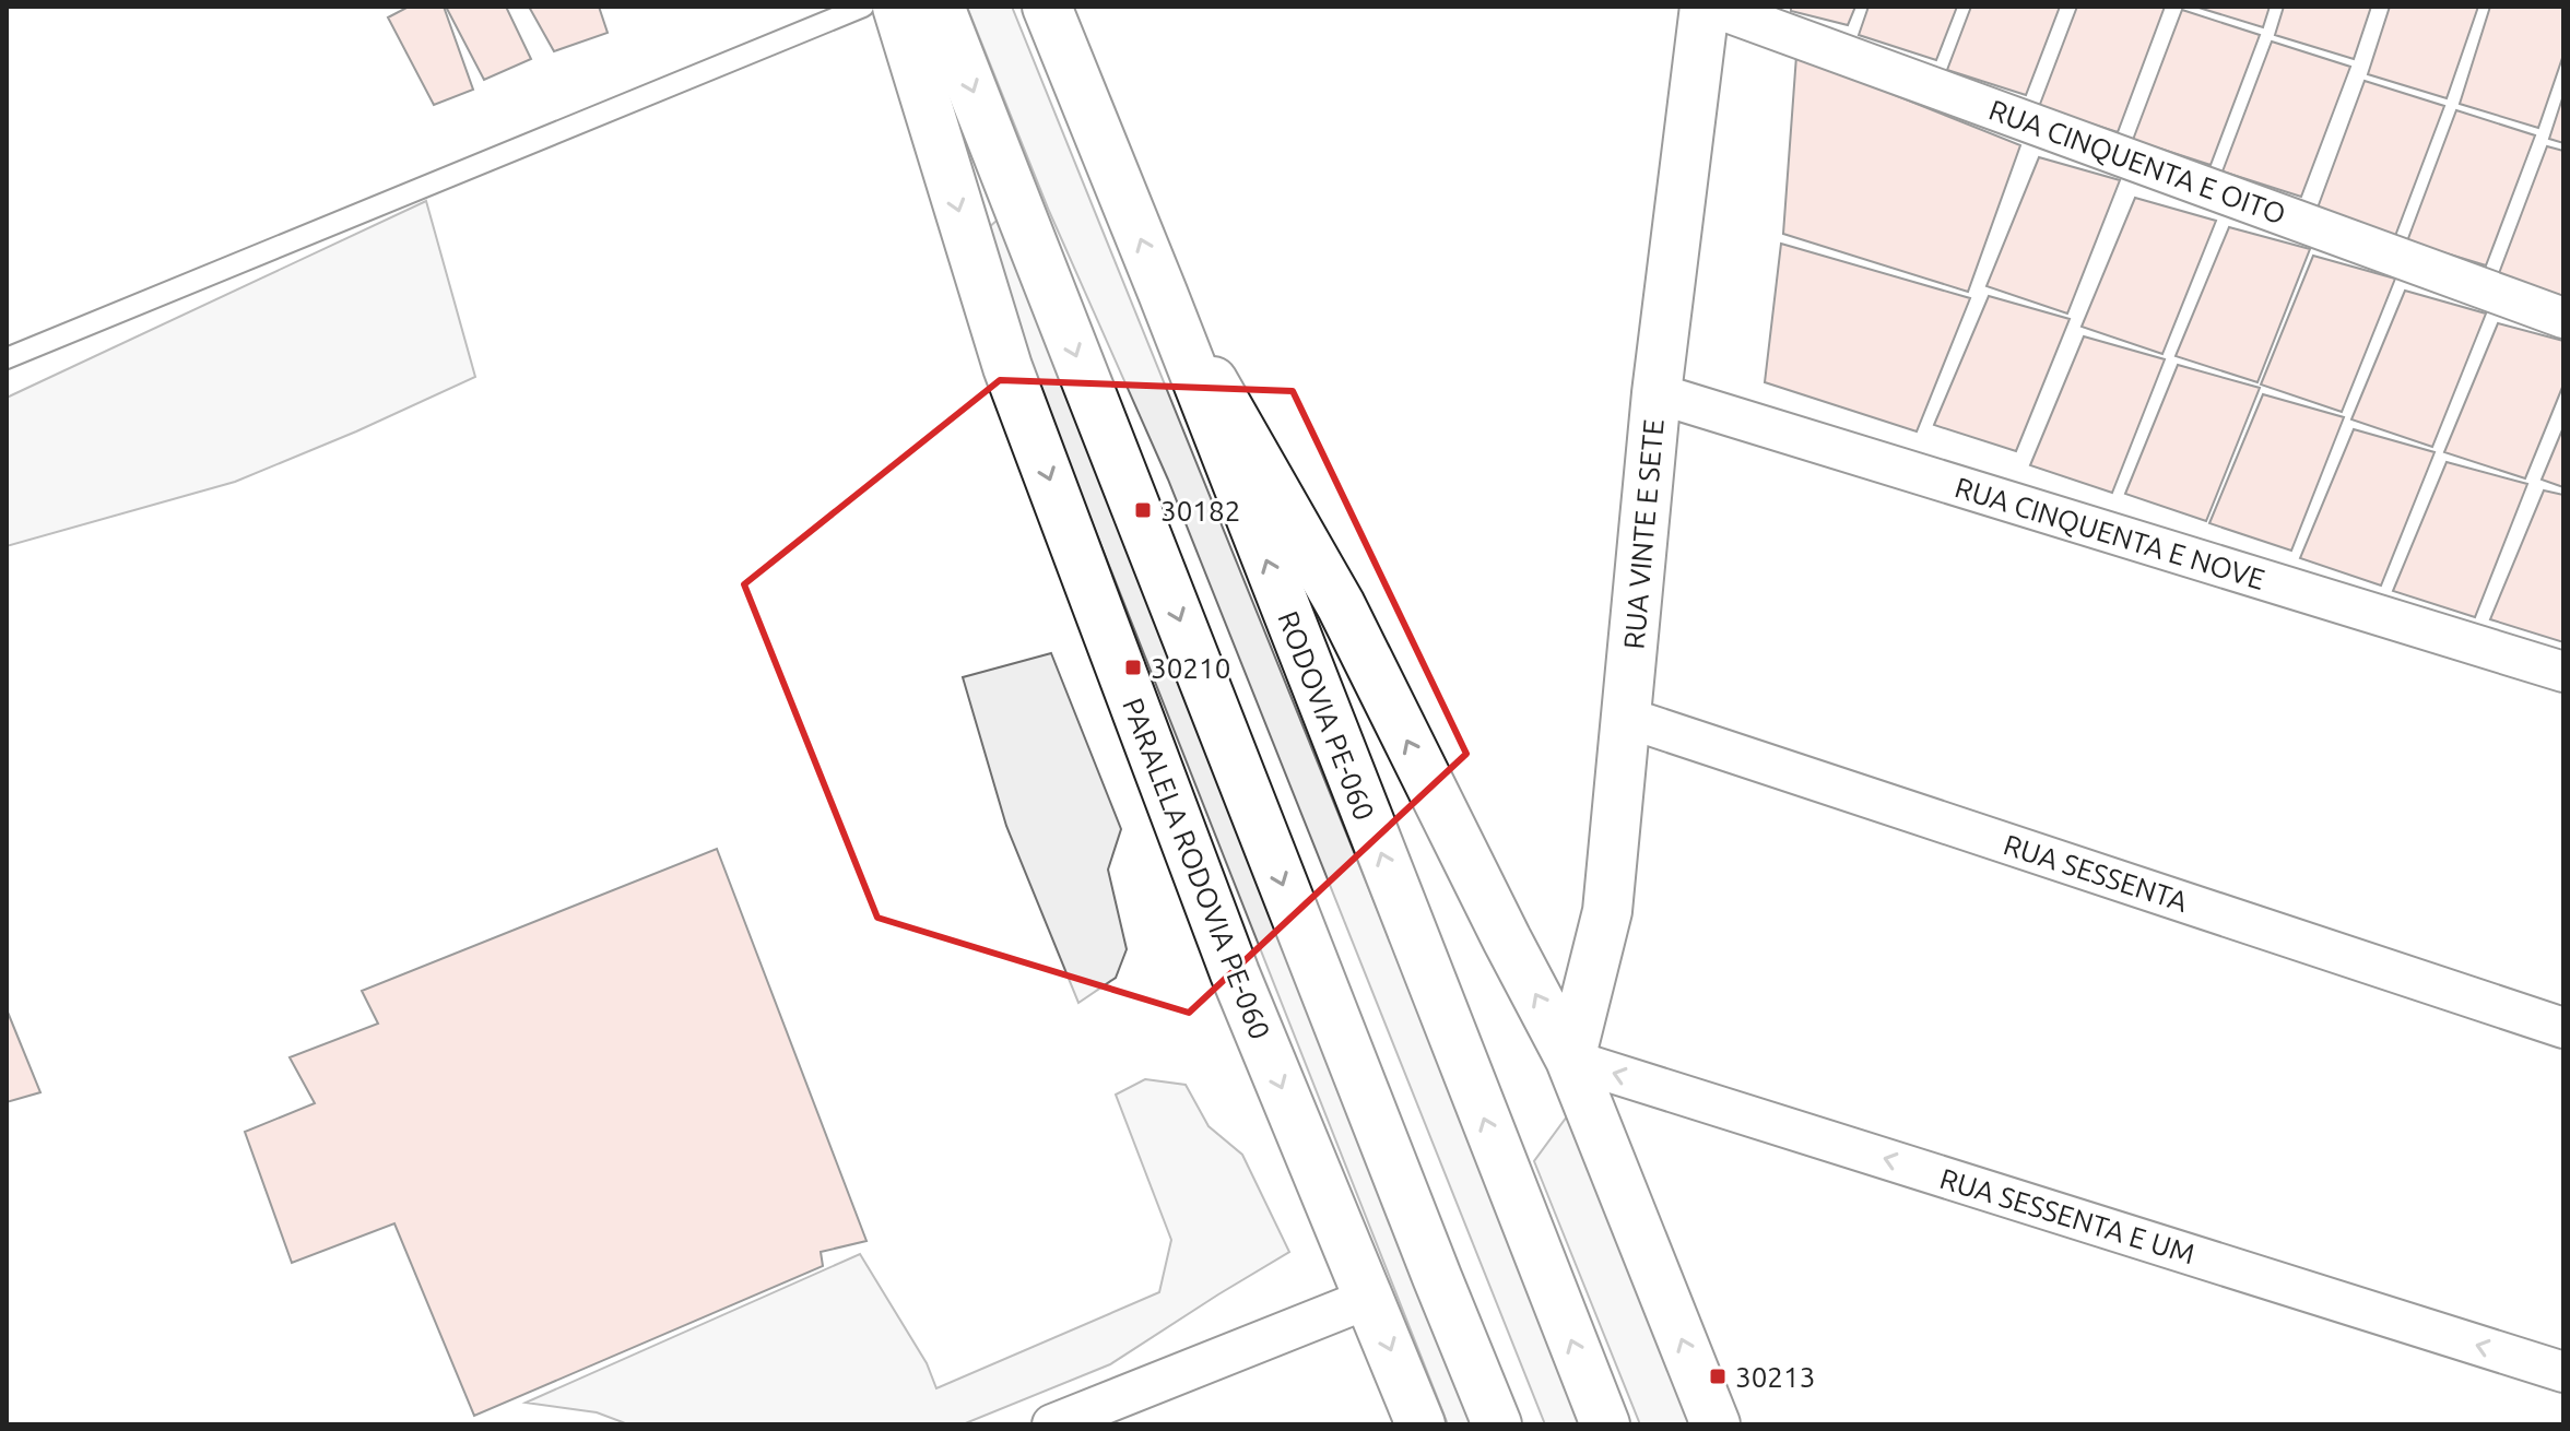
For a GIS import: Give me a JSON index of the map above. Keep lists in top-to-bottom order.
{
  "streets": {
    "main road": ["RUA VINTE E SETE", "RODOVIA PE-060", "PARALELA RODOVIA PE-060"],
    "street": [
      "RUA CINQUENTA E OITO",
      "RUA CINQUENTA E NOVE",
      "RUA SESSENTA",
      "RUA SESSENTA E UM"
    ]
  },
  "crossings": [
    ["RUA CINQUENTA E NOVE", "RUA VINTE E SETE"],
    ["RUA VINTE E SETE", "RUA SESSENTA"],
    ["RUA VINTE E SETE", "RUA SESSENTA E UM"]
  ],
  "one_way": ["RUA SESSENTA E UM"],
  "places": {
    "transit": ["30182", "30210", "30213"]
  }
}
